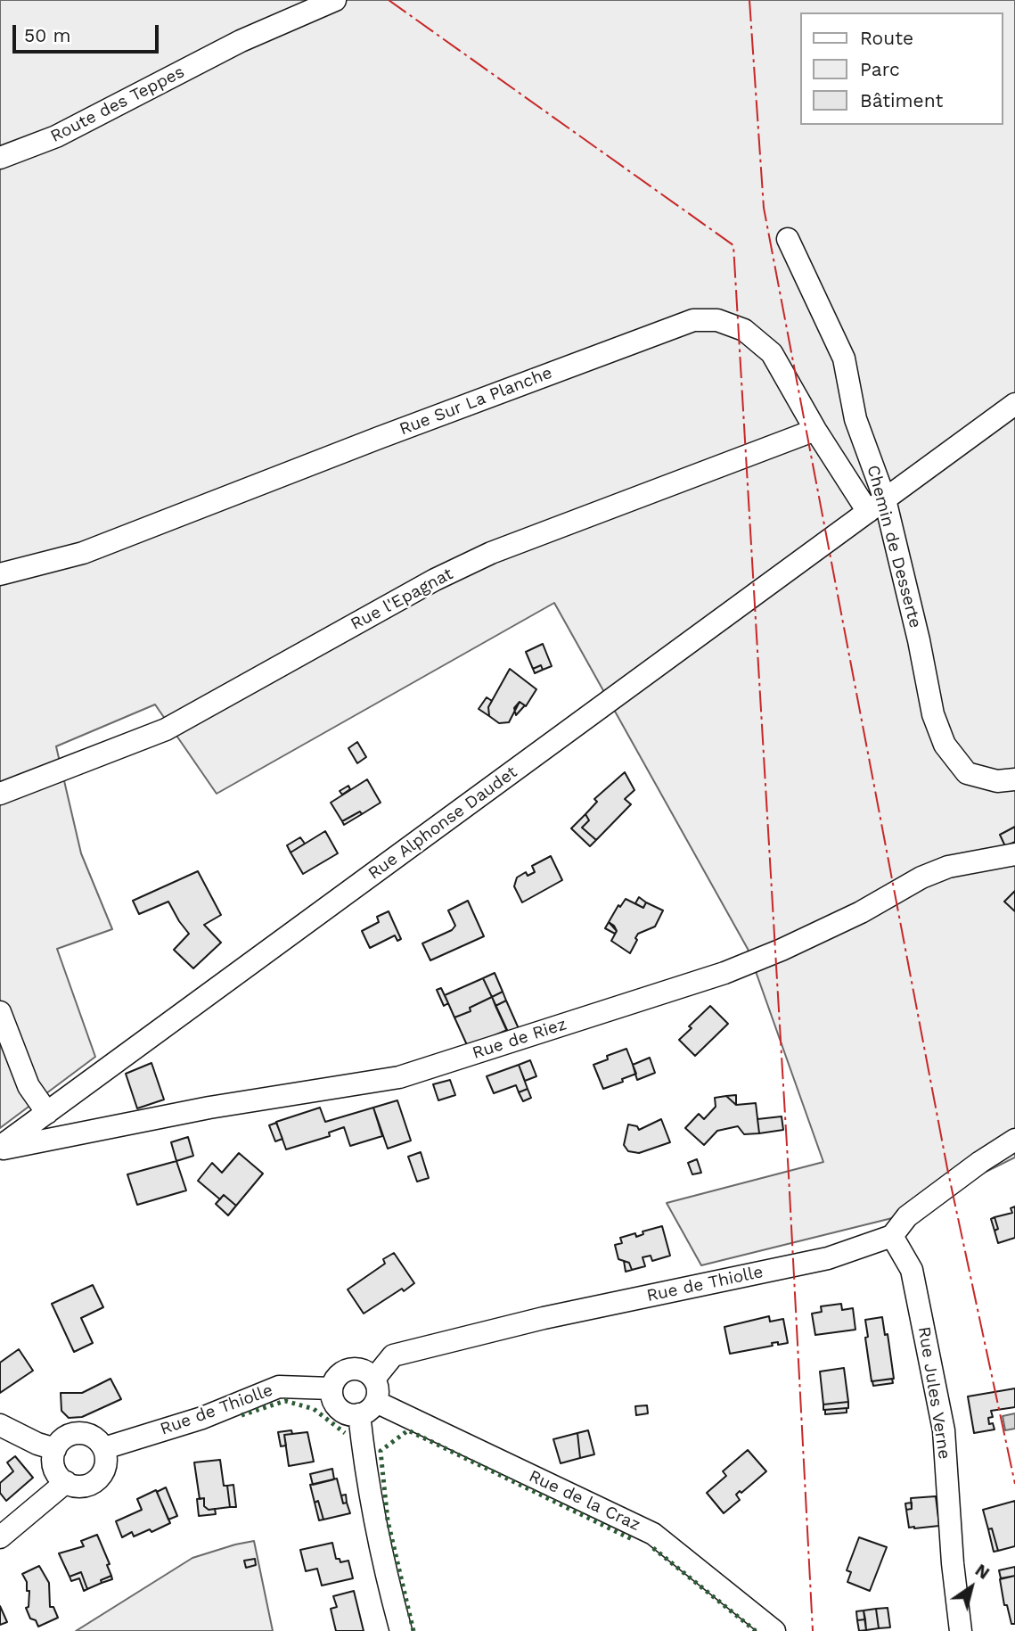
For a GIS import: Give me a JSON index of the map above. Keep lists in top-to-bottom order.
{
  "streets": {
    "street": [
      "Route des Teppes",
      "Rue Sur La Planche",
      "Chemin de Desserte",
      "Rue l'Epagnat",
      "Rue Alphonse Daudet",
      "Rue de Riez",
      "Rue de Thiolle",
      "Rue Jules Verne",
      "Rue de la Craz"
    ]
  },
  "crossings": [
    ["Rue Sur La Planche", "Chemin de Desserte"],
    ["Rue Sur La Planche", "Rue l'Epagnat"],
    ["Rue Sur La Planche", "Rue Alphonse Daudet"],
    ["Chemin de Desserte", "Rue Alphonse Daudet"],
    ["Rue Alphonse Daudet", "Rue de Riez"],
    ["Rue de Thiolle", "Rue Jules Verne"],
    ["Rue de Thiolle", "Rue de la Craz"]
  ],
  "legend": ["Route", "Parc", "Bâtiment"],
  "scale_bar": "50 m",
  "north": "top right"
}
